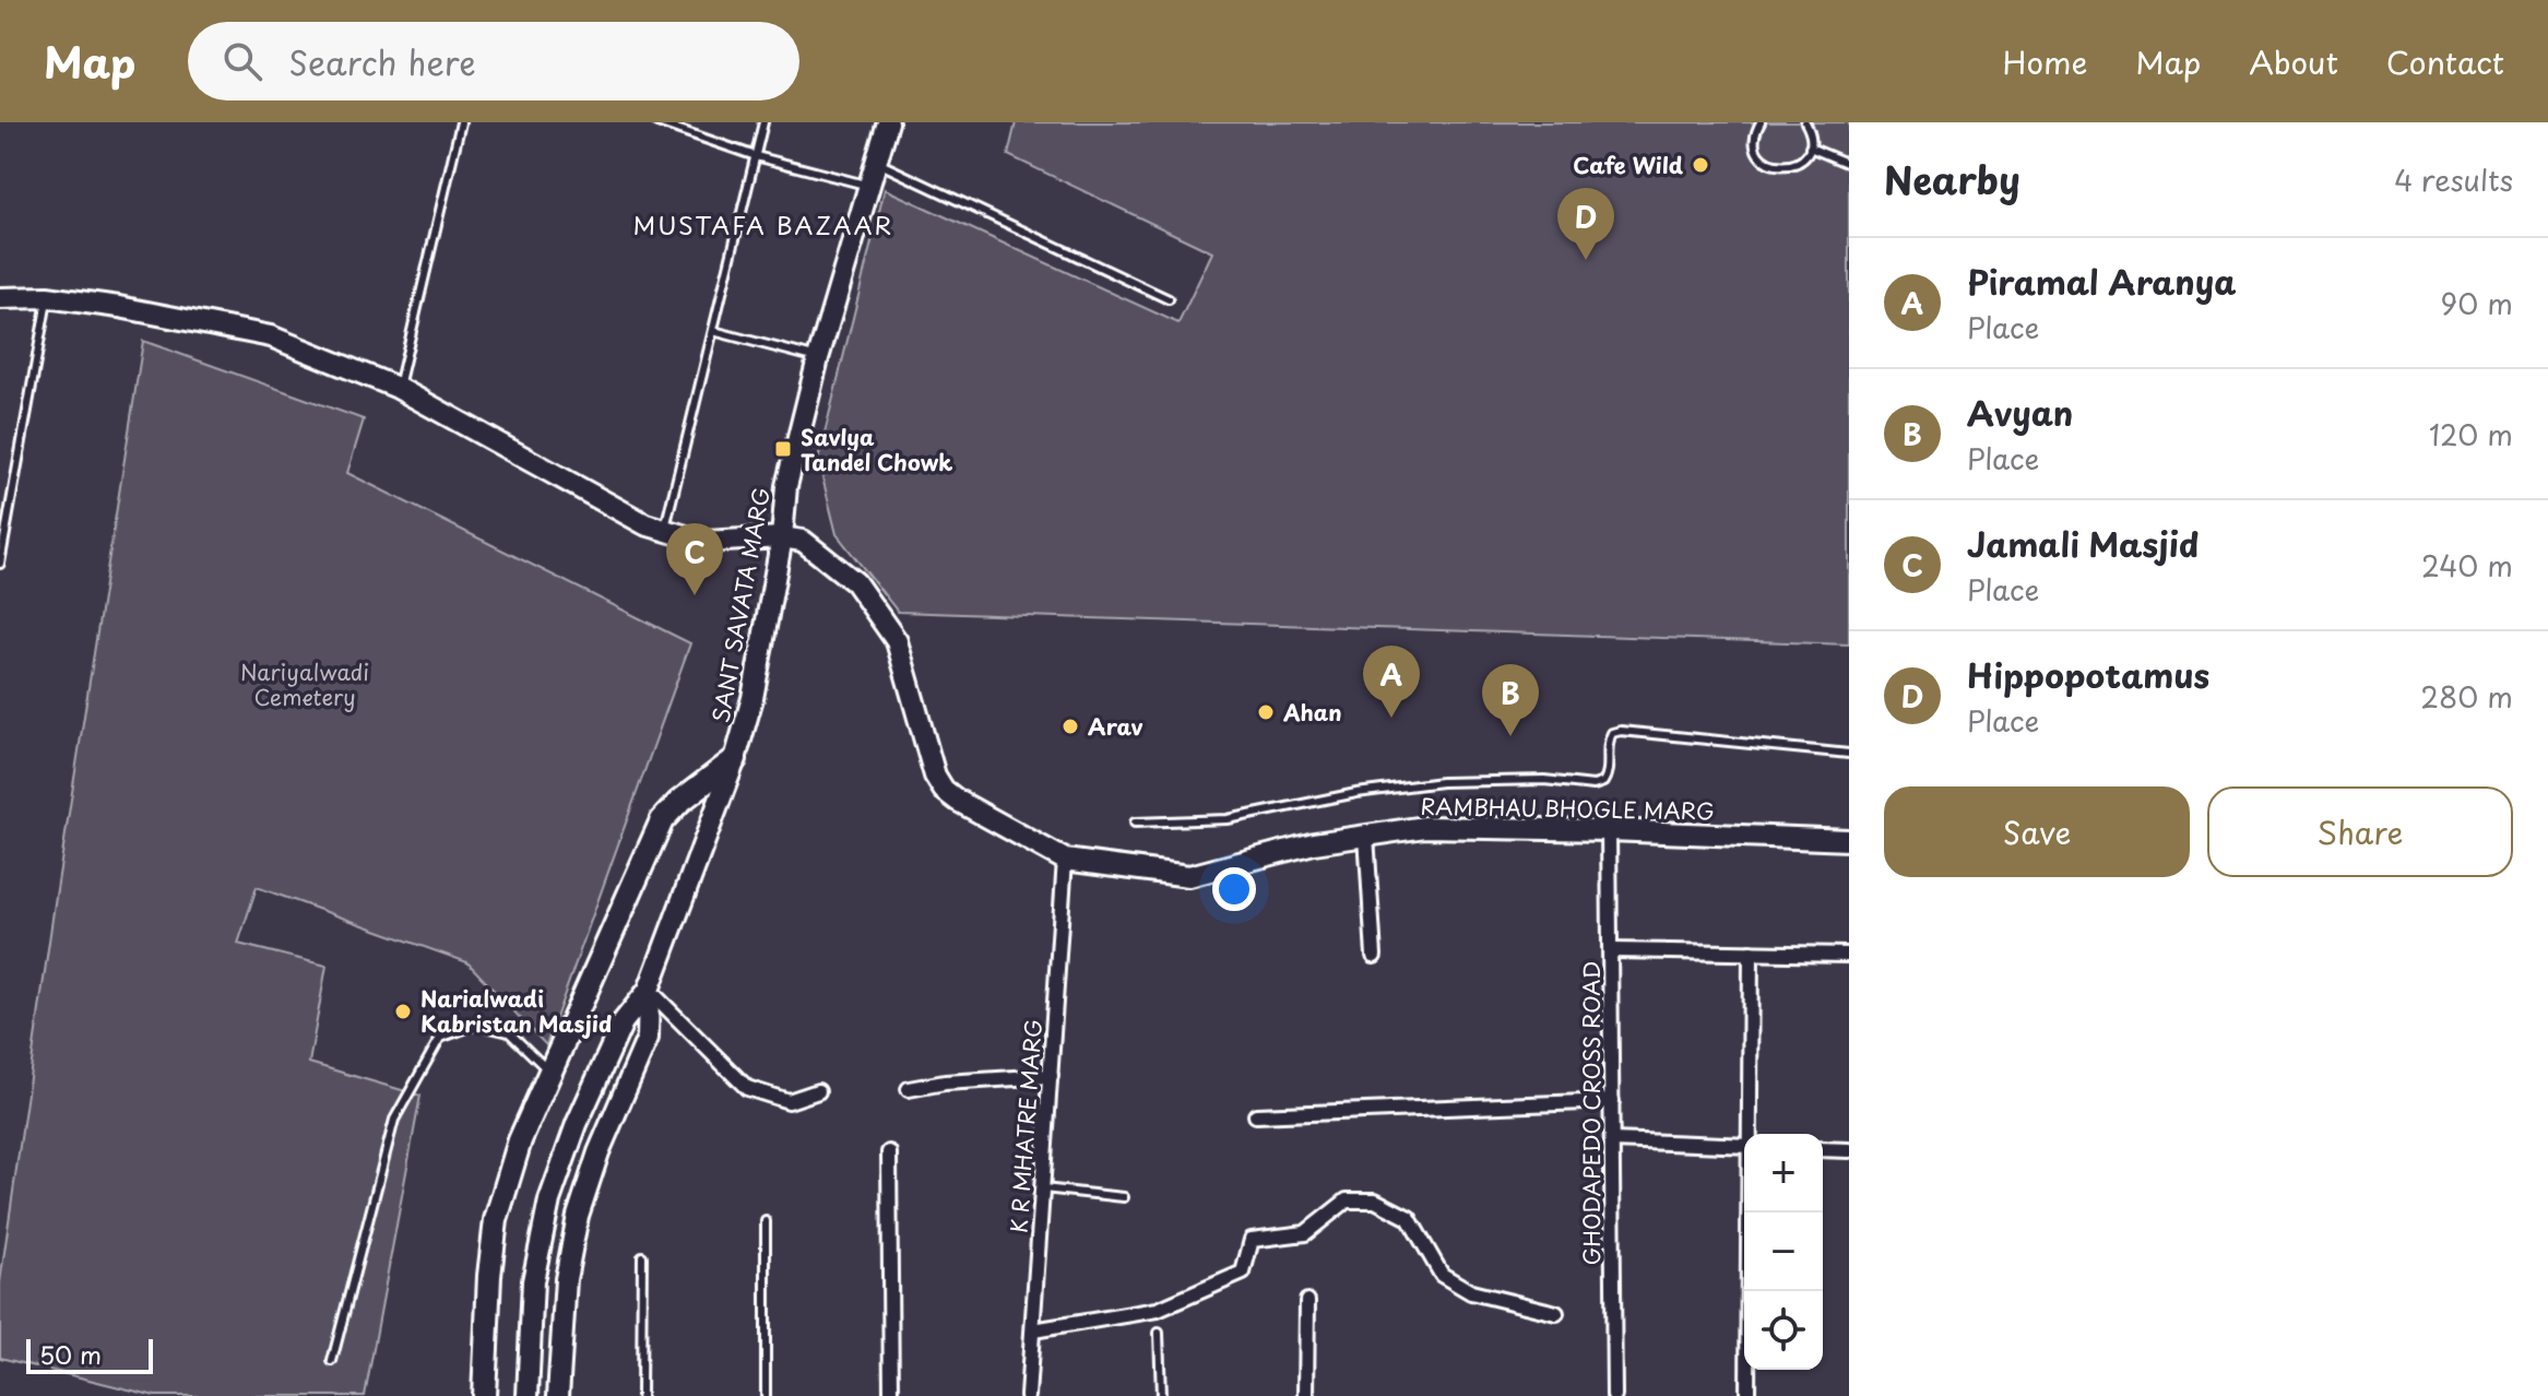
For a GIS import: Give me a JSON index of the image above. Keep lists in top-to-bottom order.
{
  "streets": {
    "street": [
      "SANT SAVATA MARG",
      "RAMBHAU BHOGLE MARG",
      "GHODAPEDO CROSS ROAD",
      "K R MHATRE MARG"
    ]
  },
  "crossings": [
    ["SANT SAVATA MARG", "RAMBHAU BHOGLE MARG"],
    ["RAMBHAU BHOGLE MARG", "GHODAPEDO CROSS ROAD"],
    ["RAMBHAU BHOGLE MARG", "K R MHATRE MARG"]
  ],
  "districts": ["MUSTAFA BAZAAR"],
  "parks": ["Nariyalwadi Cemetery"],
  "places": {
    "other": [
      "Cafe Wild",
      "Ahan",
      "Arav",
      "Narialwadi Kabristan Masjid"
    ],
    "transit": ["Savlya Tandel Chowk"]
  },
  "scale_bar": "50 m",
  "page": {
    "header": "Map",
    "search": "Search here",
    "nav": [
      "Home",
      "Map",
      "About",
      "Contact"
    ],
    "heading": ["Nearby", "4 results"],
    "pins": [
      "D",
      "C",
      "A",
      "B"
    ],
    "list": [
      {
        "mark": "A",
        "name": "Piramal Aranya",
        "note": "Place",
        "value": "90 m"
      },
      {
        "mark": "B",
        "name": "Avyan",
        "note": "Place",
        "value": "120 m"
      },
      {
        "mark": "C",
        "name": "Jamali Masjid",
        "note": "Place",
        "value": "240 m"
      },
      {
        "mark": "D",
        "name": "Hippopotamus",
        "note": "Place",
        "value": "280 m"
      }
    ],
    "buttons": ["Save", "Share"],
    "map_buttons": ["+", "−"],
    "scale": "50 m"
  }
}
